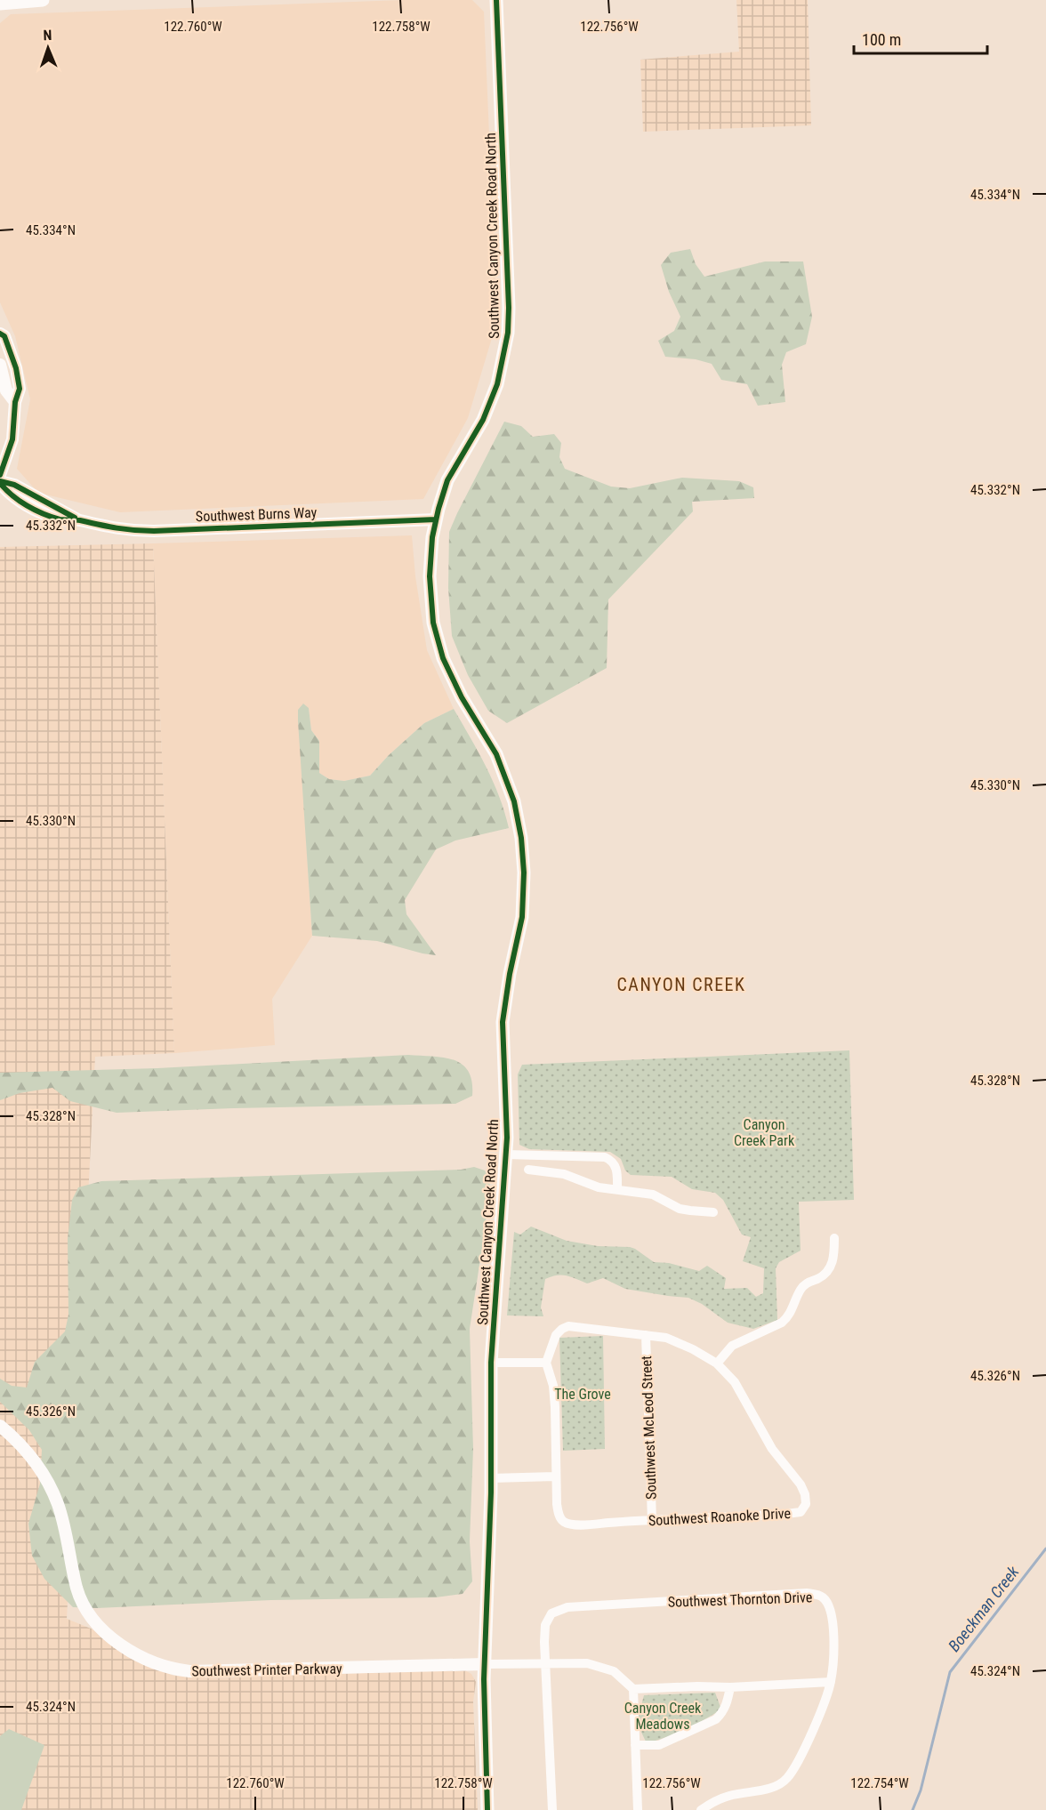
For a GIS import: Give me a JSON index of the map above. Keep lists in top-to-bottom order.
{
  "streets": {
    "main road": ["Southwest Canyon Creek Road North"],
    "street": [
      "Southwest Burns Way",
      "Southwest McLeod Street",
      "Southwest Roanoke Drive",
      "Southwest Thornton Drive",
      "Southwest Printer Parkway"
    ]
  },
  "crossings": [
    ["Southwest Canyon Creek Road North", "Southwest Burns Way"],
    ["Southwest Canyon Creek Road North", "Southwest Printer Parkway"],
    ["Southwest McLeod Street", "Southwest Roanoke Drive"]
  ],
  "districts": ["CANYON CREEK"],
  "water": ["Boeckman Creek"],
  "parks": ["Canyon Creek Park", "The Grove", "Canyon Creek Meadows"],
  "scale_bar": "100 m",
  "north": "top",
  "coordinates": [
    "122.760°W",
    "122.758°W",
    "122.756°W",
    "45.334°N",
    "45.332°N",
    "45.330°N",
    "45.328°N",
    "45.326°N",
    "45.324°N",
    "122.754°W"
  ]
}
